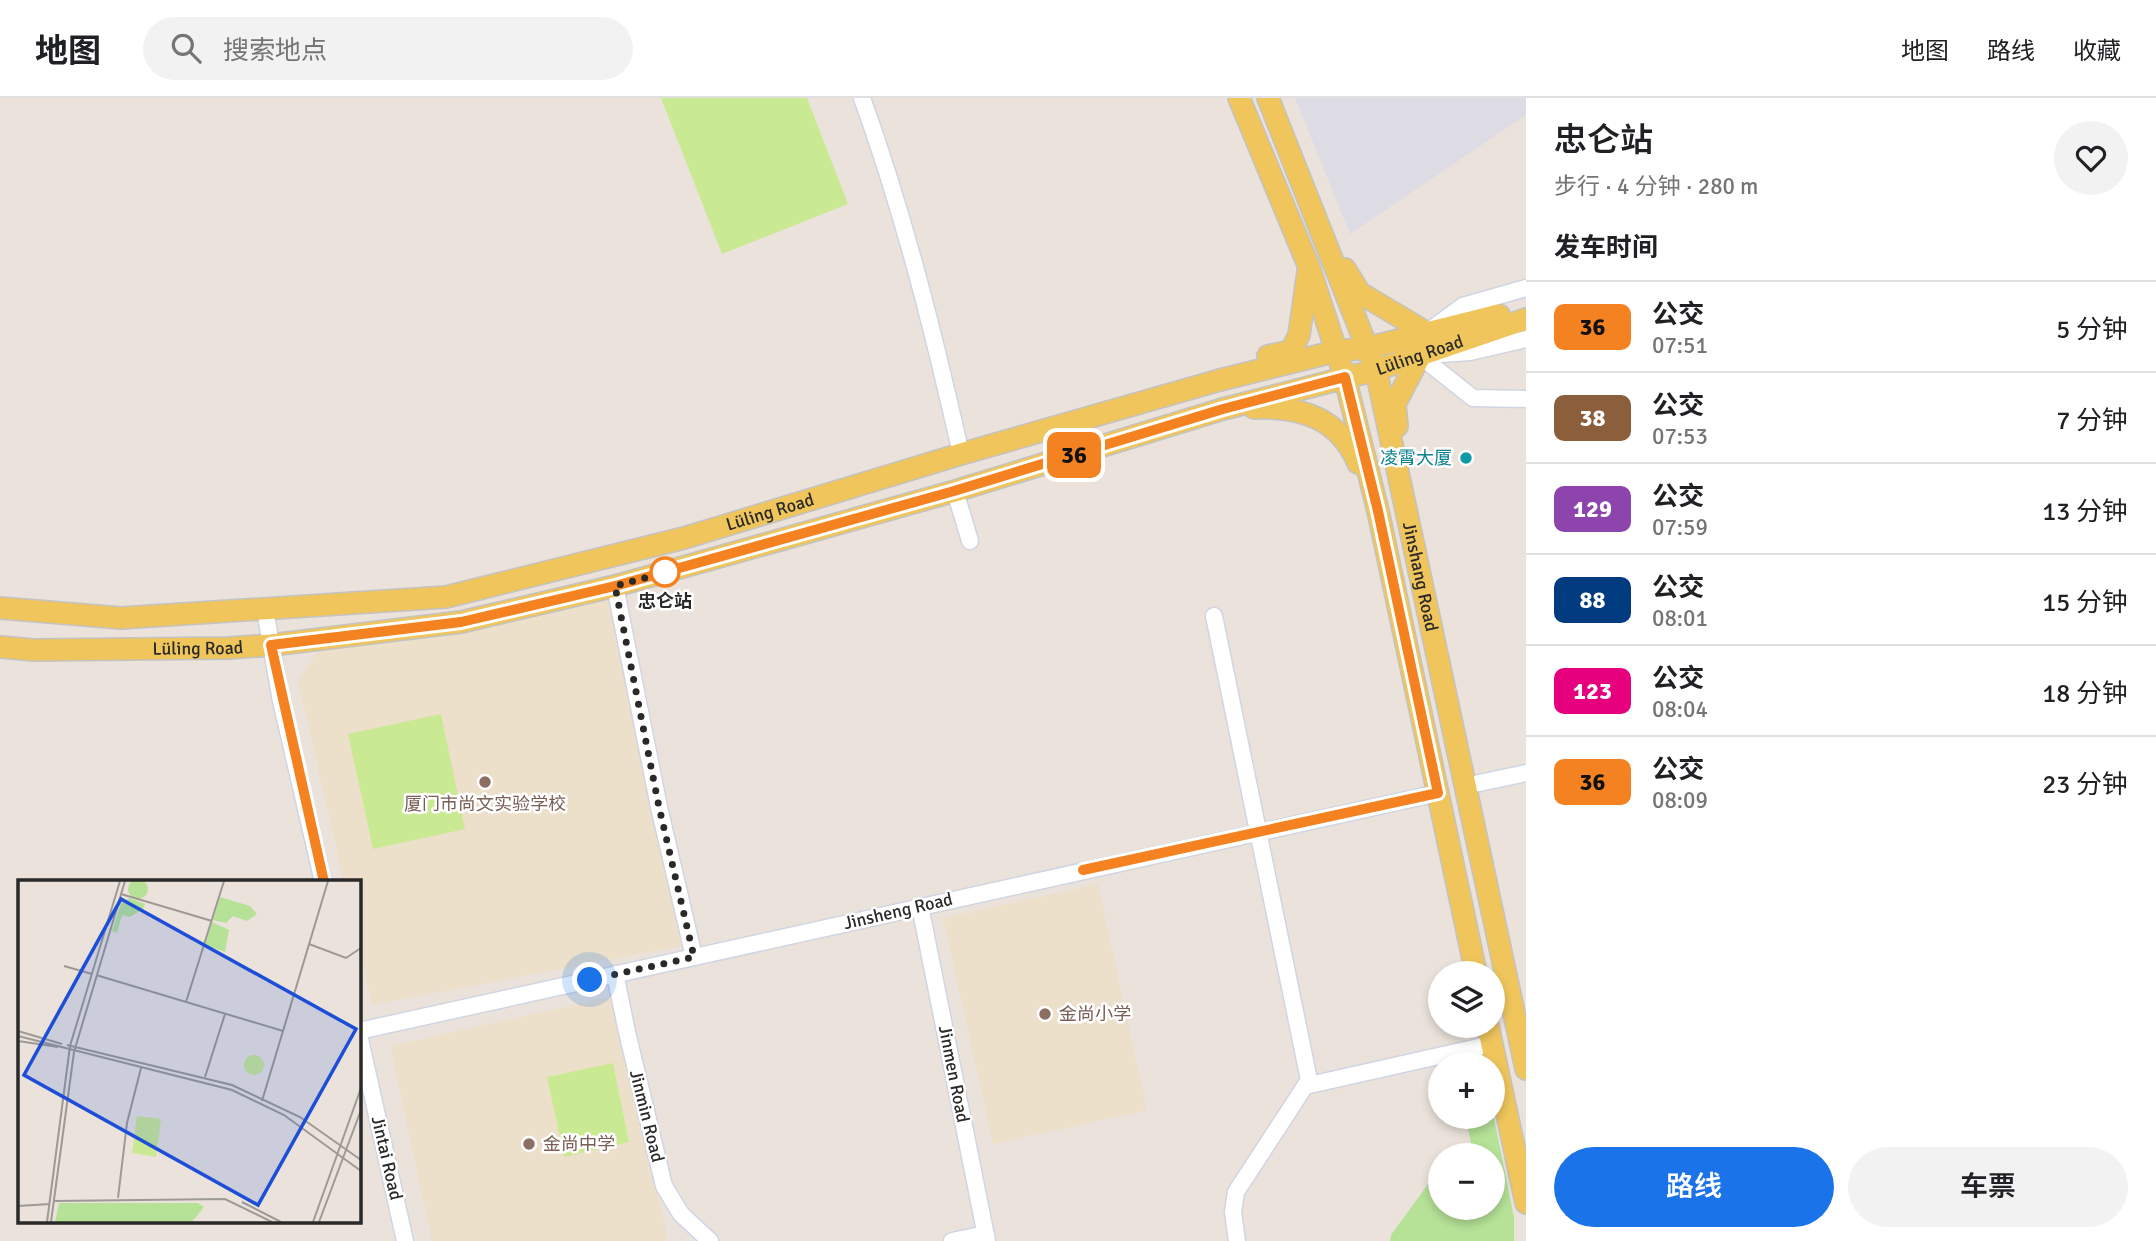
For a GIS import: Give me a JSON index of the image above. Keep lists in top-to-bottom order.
{
  "streets": {
    "main road": ["Lüling Road", "Jinshang Road"],
    "street": [
      "Jinsheng Road",
      "Jinmen Road",
      "Jinmin Road",
      "Jintai Road"
    ]
  },
  "crossings": [
    ["Lüling Road", "Jinshang Road"],
    ["Jinshang Road", "Jinsheng Road"],
    ["Jinsheng Road", "Jinmen Road"],
    ["Jinsheng Road", "Jinmin Road"]
  ],
  "places": [
    "凌霄大厦",
    "忠仑站",
    "厦门市尚文实验学校",
    "金尚小学",
    "金尚中学"
  ],
  "lines": ["bus line 36"],
  "page": {
    "header": "地图",
    "search": "搜索地点",
    "nav": ["地图", "路线", "收藏"],
    "on_map": "36",
    "heading": [
      ["忠仑站", "步行 · 4 分钟 · 280 m"],
      "发车时间"
    ],
    "list": [
      {
        "mark": "36",
        "name": "公交",
        "note": "07:51",
        "value": "5 分钟"
      },
      {
        "mark": "38",
        "name": "公交",
        "note": "07:53",
        "value": "7 分钟"
      },
      {
        "mark": "129",
        "name": "公交",
        "note": "07:59",
        "value": "13 分钟"
      },
      {
        "mark": "88",
        "name": "公交",
        "note": "08:01",
        "value": "15 分钟"
      },
      {
        "mark": "123",
        "name": "公交",
        "note": "08:04",
        "value": "18 分钟"
      },
      {
        "mark": "36",
        "name": "公交",
        "note": "08:09",
        "value": "23 分钟"
      }
    ],
    "map_buttons": ["+", "−"],
    "buttons": ["路线", "车票"]
  }
}
